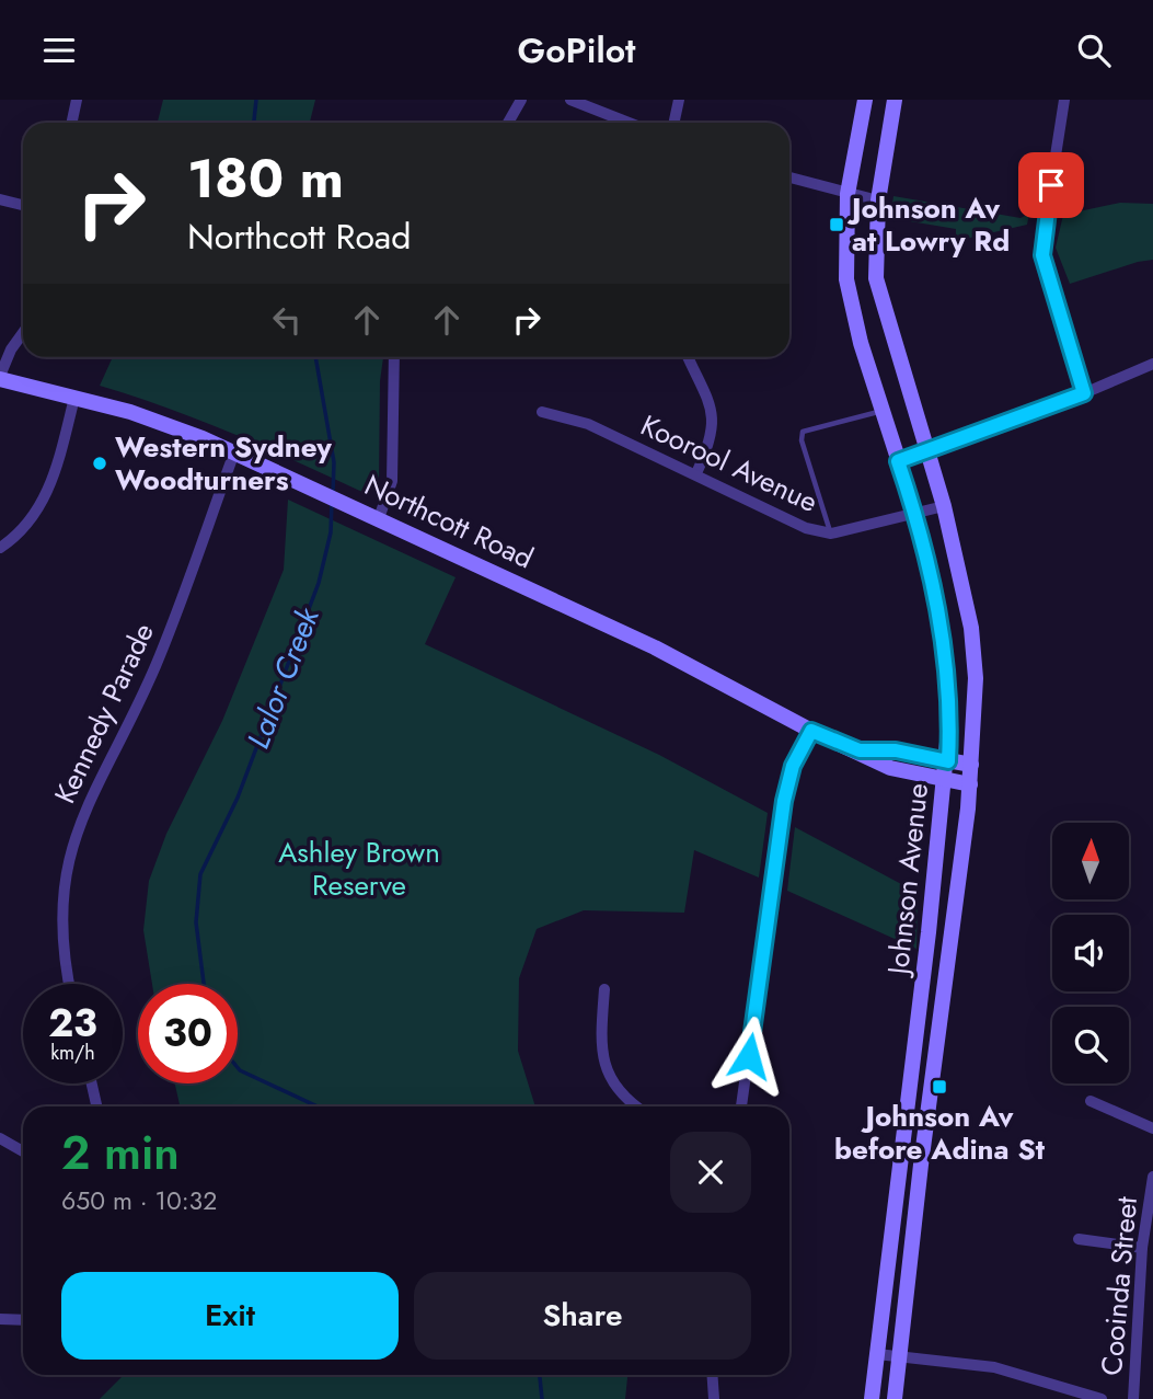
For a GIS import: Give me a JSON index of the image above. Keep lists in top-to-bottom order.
{
  "streets": {
    "main road": ["Northcott Road", "Johnson Avenue"],
    "street": ["Koorool Avenue", "Kennedy Parade", "Cooinda Street"]
  },
  "crossings": [
    ["Koorool Avenue", "Johnson Avenue"],
    ["Northcott Road", "Kennedy Parade"],
    ["Northcott Road", "Johnson Avenue"]
  ],
  "water": ["Lalor Creek"],
  "parks": ["Ashley Brown Reserve"],
  "places": {
    "transit": ["Johnson Av at Lowry Rd", "Johnson Av before Adina St"],
    "other": ["Western Sydney Woodturners"]
  },
  "north": "top",
  "page": {
    "header": "GoPilot",
    "turn": ["180 m", "Northcott Road"],
    "speed": "23 km/h",
    "limit": "30",
    "heading": ["2 min", "650 m · 10:32"],
    "buttons": ["Exit", "Share"]
  }
}
